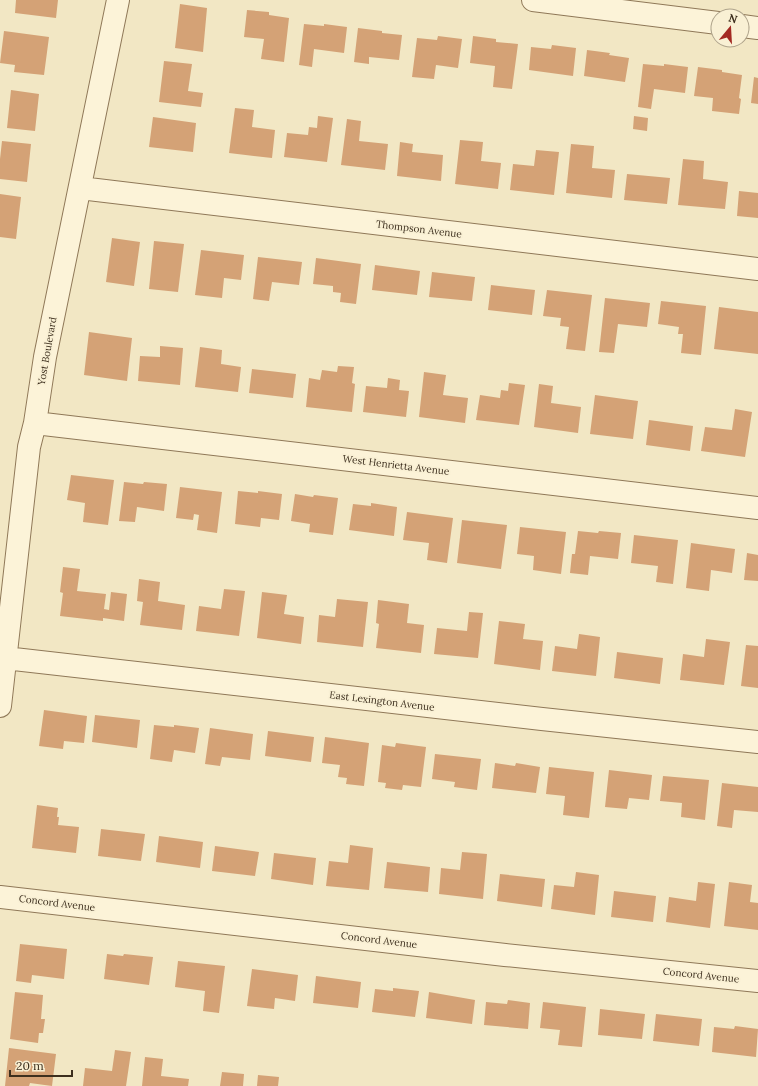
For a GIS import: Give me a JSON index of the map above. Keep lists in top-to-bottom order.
{
  "streets": {
    "street": [
      "Thompson Avenue",
      "Yost Boulevard",
      "West Henrietta Avenue",
      "East Lexington Avenue",
      "Concord Avenue"
    ]
  },
  "crossings": [
    ["Thompson Avenue", "Yost Boulevard"],
    ["Yost Boulevard", "West Henrietta Avenue"],
    ["Yost Boulevard", "East Lexington Avenue"]
  ],
  "scale_bar": "20 m",
  "north": "top"
}
